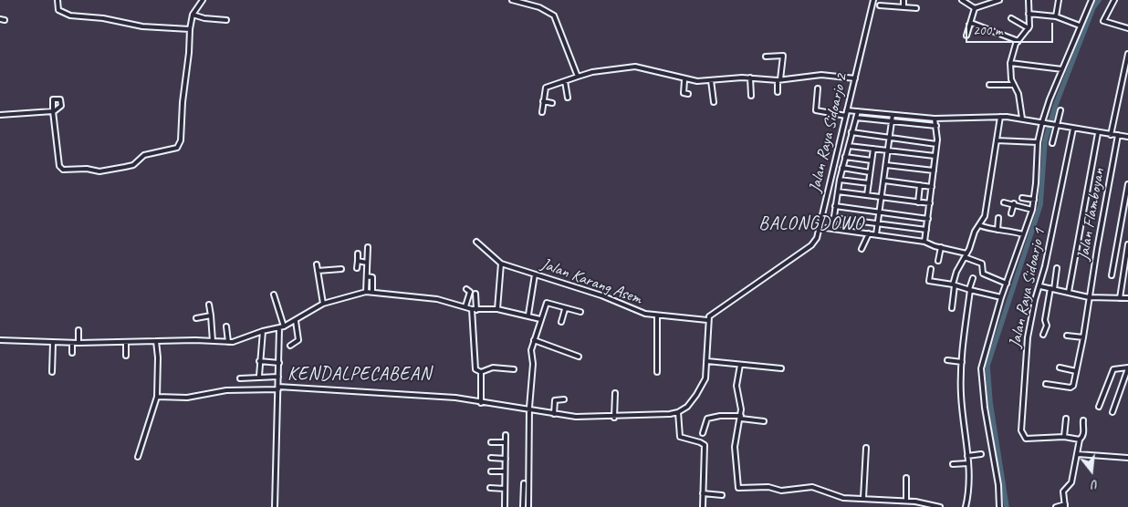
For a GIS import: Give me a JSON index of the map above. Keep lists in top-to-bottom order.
{
  "streets": {
    "street": [
      "Jalan Raya Sidoarjo 2",
      "Jalan Flamboyan",
      "Jalan Karang Asem",
      "Jalan Raya Sidoarjo 1"
    ]
  },
  "crossings": [
    ["Jalan Raya Sidoarjo 2", "Jalan Karang Asem"]
  ],
  "districts": ["BALONGDOWO", "KENDALPECABEAN"],
  "scale_bar": "200 m",
  "north": "bottom"
}
